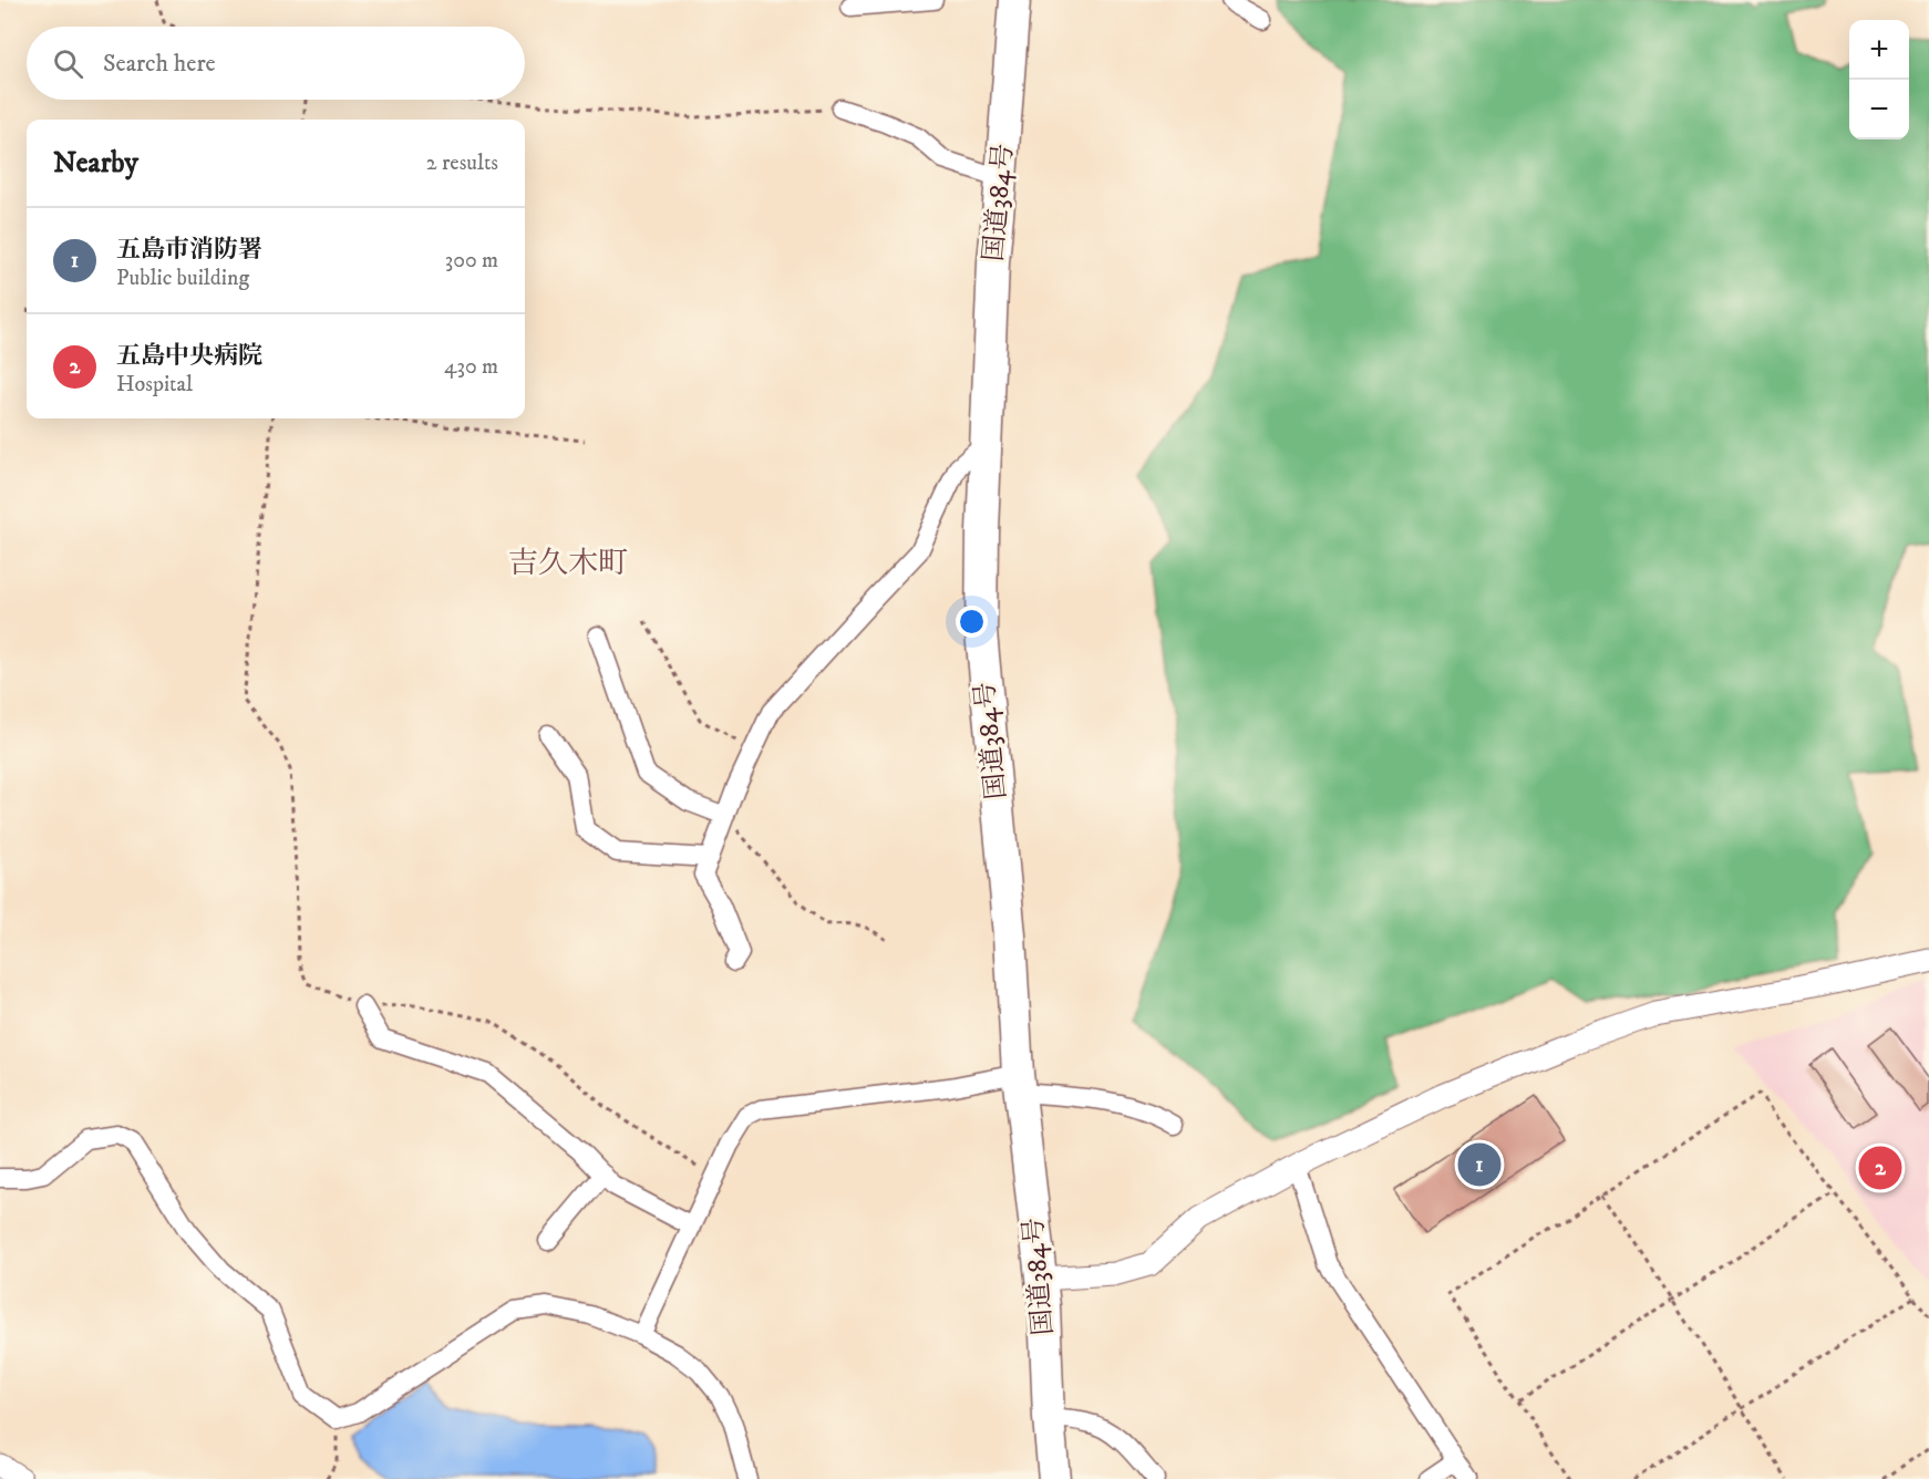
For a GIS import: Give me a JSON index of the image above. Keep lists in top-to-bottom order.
{
  "streets": {
    "highway": ["国道384号"]
  },
  "districts": ["吉久木町"],
  "page": {
    "map_buttons": ["+", "−"],
    "search": "Search here",
    "heading": ["Nearby", "2 results"],
    "list": [
      {
        "mark": "1",
        "name": "五島市消防署",
        "note": "Public building",
        "value": "300 m"
      },
      {
        "mark": "2",
        "name": "五島中央病院",
        "note": "Hospital",
        "value": "430 m"
      }
    ],
    "pins": ["1", "2"]
  }
}
